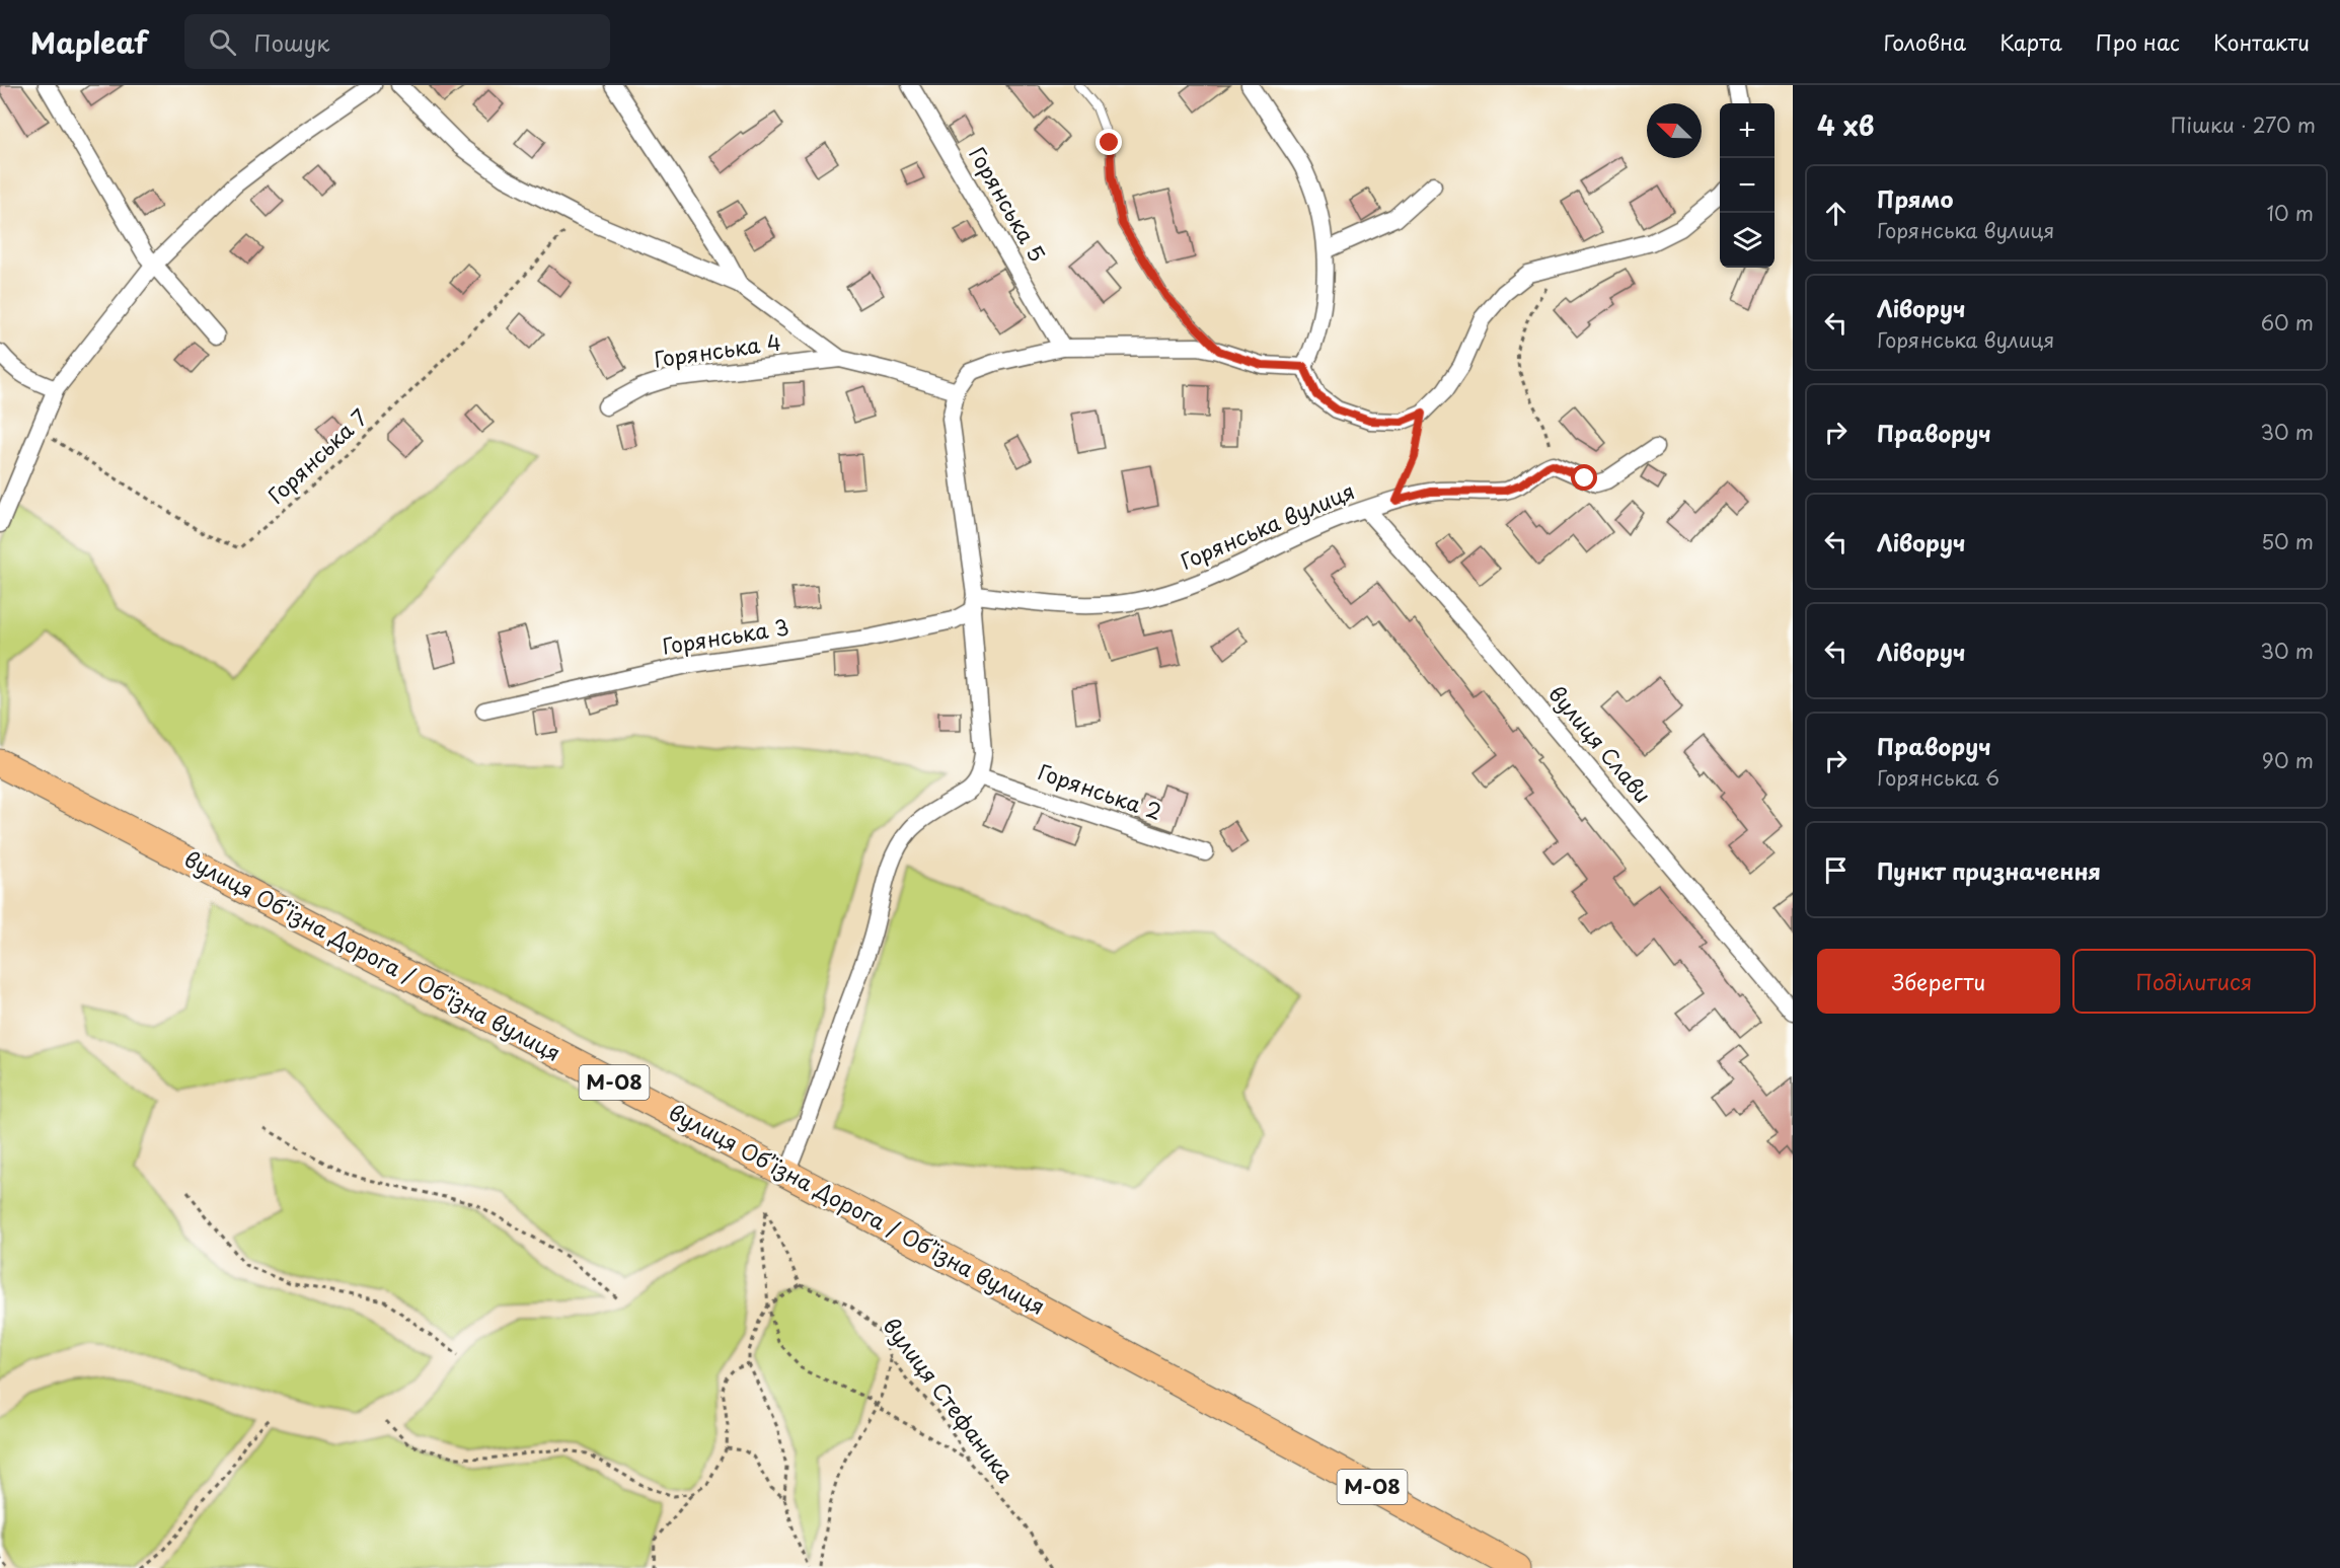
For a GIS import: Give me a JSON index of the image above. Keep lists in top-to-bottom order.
{
  "streets": {
    "highway": ["вулиця Обʼїзна Дорога / Обʼїзна вулиця", "М-08"],
    "street": [
      "Горянська 5",
      "Горянська 4",
      "Горянська вулиця",
      "Горянська 3",
      "вулиця Слави",
      "Горянська 2"
    ],
    "path": ["Горянська 7", "вулиця Стефаника"]
  },
  "crossings": [
    ["Горянська вулиця", "Горянська 3"],
    ["Горянська вулиця", "вулиця Слави"]
  ],
  "north": "top left",
  "page": {
    "header": "Mapleaf",
    "search": "Пошук",
    "nav": [
      "Головна",
      "Карта",
      "Про нас",
      "Контакти"
    ],
    "heading": ["4 хв", "Пішки · 270 m"],
    "map_buttons": ["+", "−"],
    "list": [
      ["Прямо", "Горянська вулиця", "10 m"],
      ["Ліворуч", "Горянська вулиця", "60 m"],
      ["Праворуч", "30 m"],
      ["Ліворуч", "50 m"],
      ["Ліворуч", "30 m"],
      ["Праворуч", "Горянська 6", "90 m"],
      "Пункт призначення"
    ],
    "buttons": ["Зберегти", "Поділитися"]
  }
}
